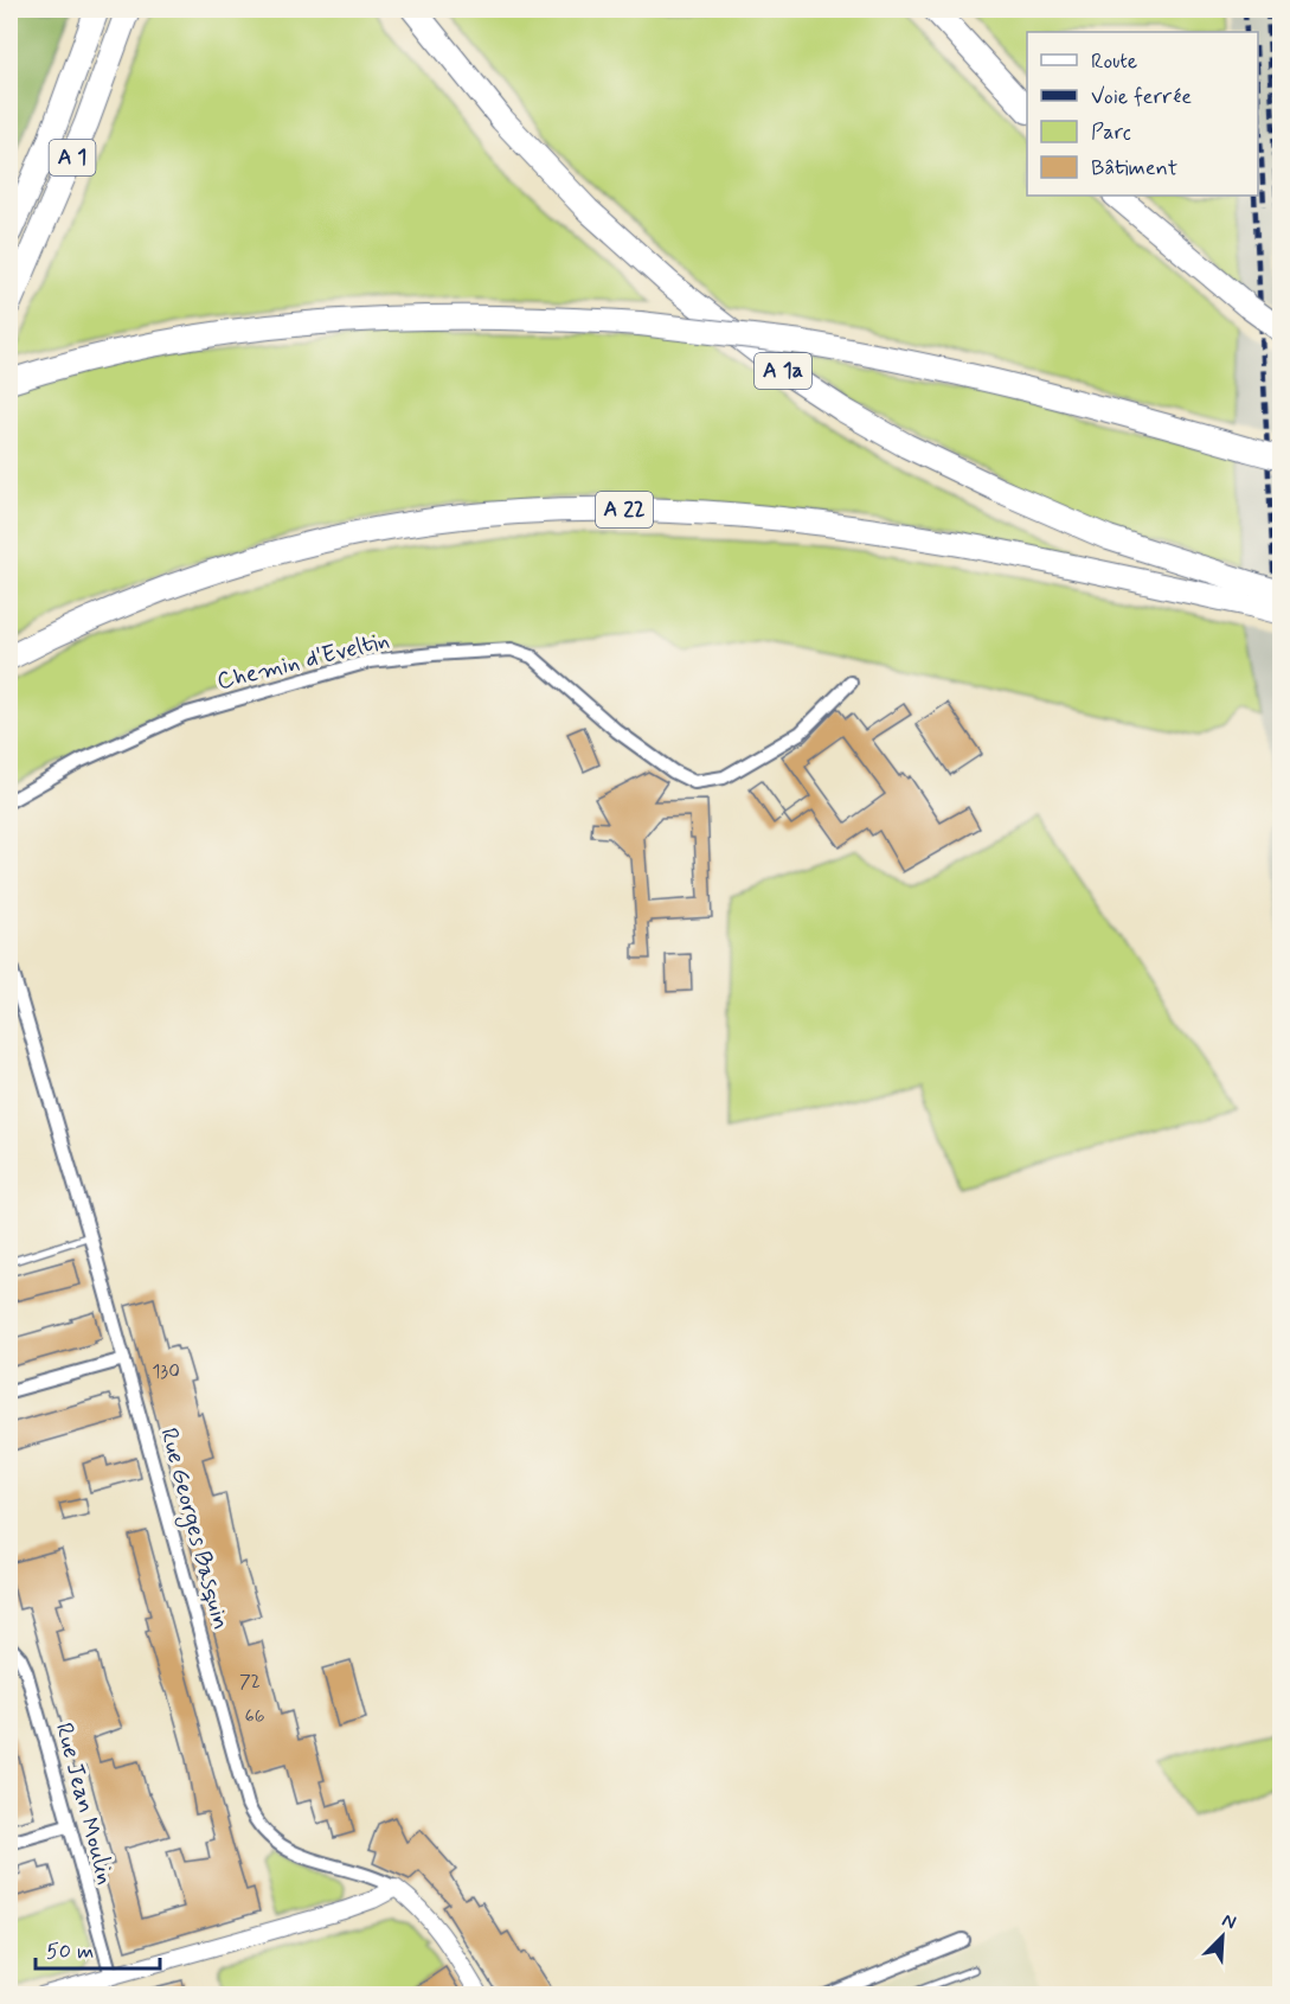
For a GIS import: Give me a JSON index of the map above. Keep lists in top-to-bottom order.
{
  "streets": {
    "highway": ["A 1", "A 1a", "A 22"],
    "street": ["Chemin d'Eveltin", "Rue Georges Basquin", "Rue Jean Moulin"]
  },
  "crossings": [
    ["A 1a", "A 22"]
  ],
  "house_numbers": ["130", "72", "66"],
  "legend": [
    "Route",
    "Voie ferrée",
    "Parc",
    "Bâtiment"
  ],
  "scale_bar": "50 m",
  "north": "top right"
}
